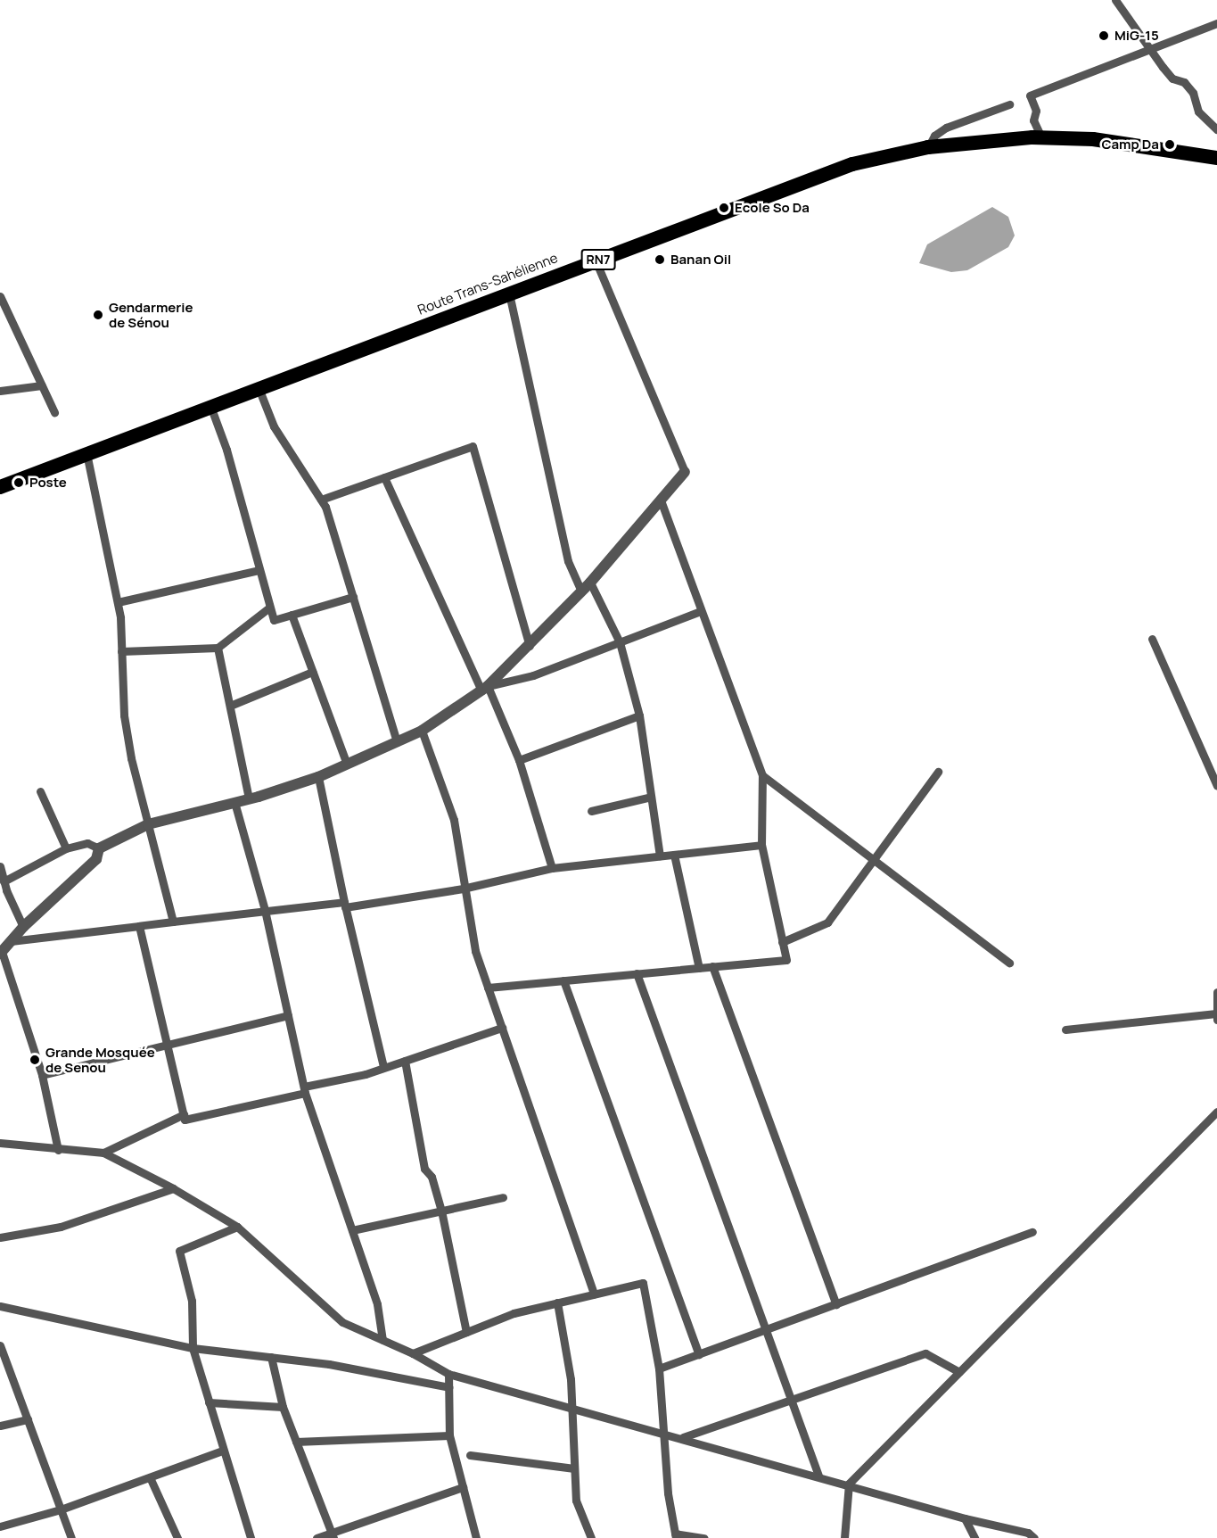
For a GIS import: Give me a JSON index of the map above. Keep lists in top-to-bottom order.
{
  "streets": {
    "highway": ["RN7", "Route Trans-Sahélienne"]
  },
  "places": [
    "MiG-15",
    "Camp Da",
    "Ecole So Da",
    "Banan Oil",
    "Gendarmerie de Sénou",
    "Poste",
    "Grande Mosquée de Senou"
  ]
}
